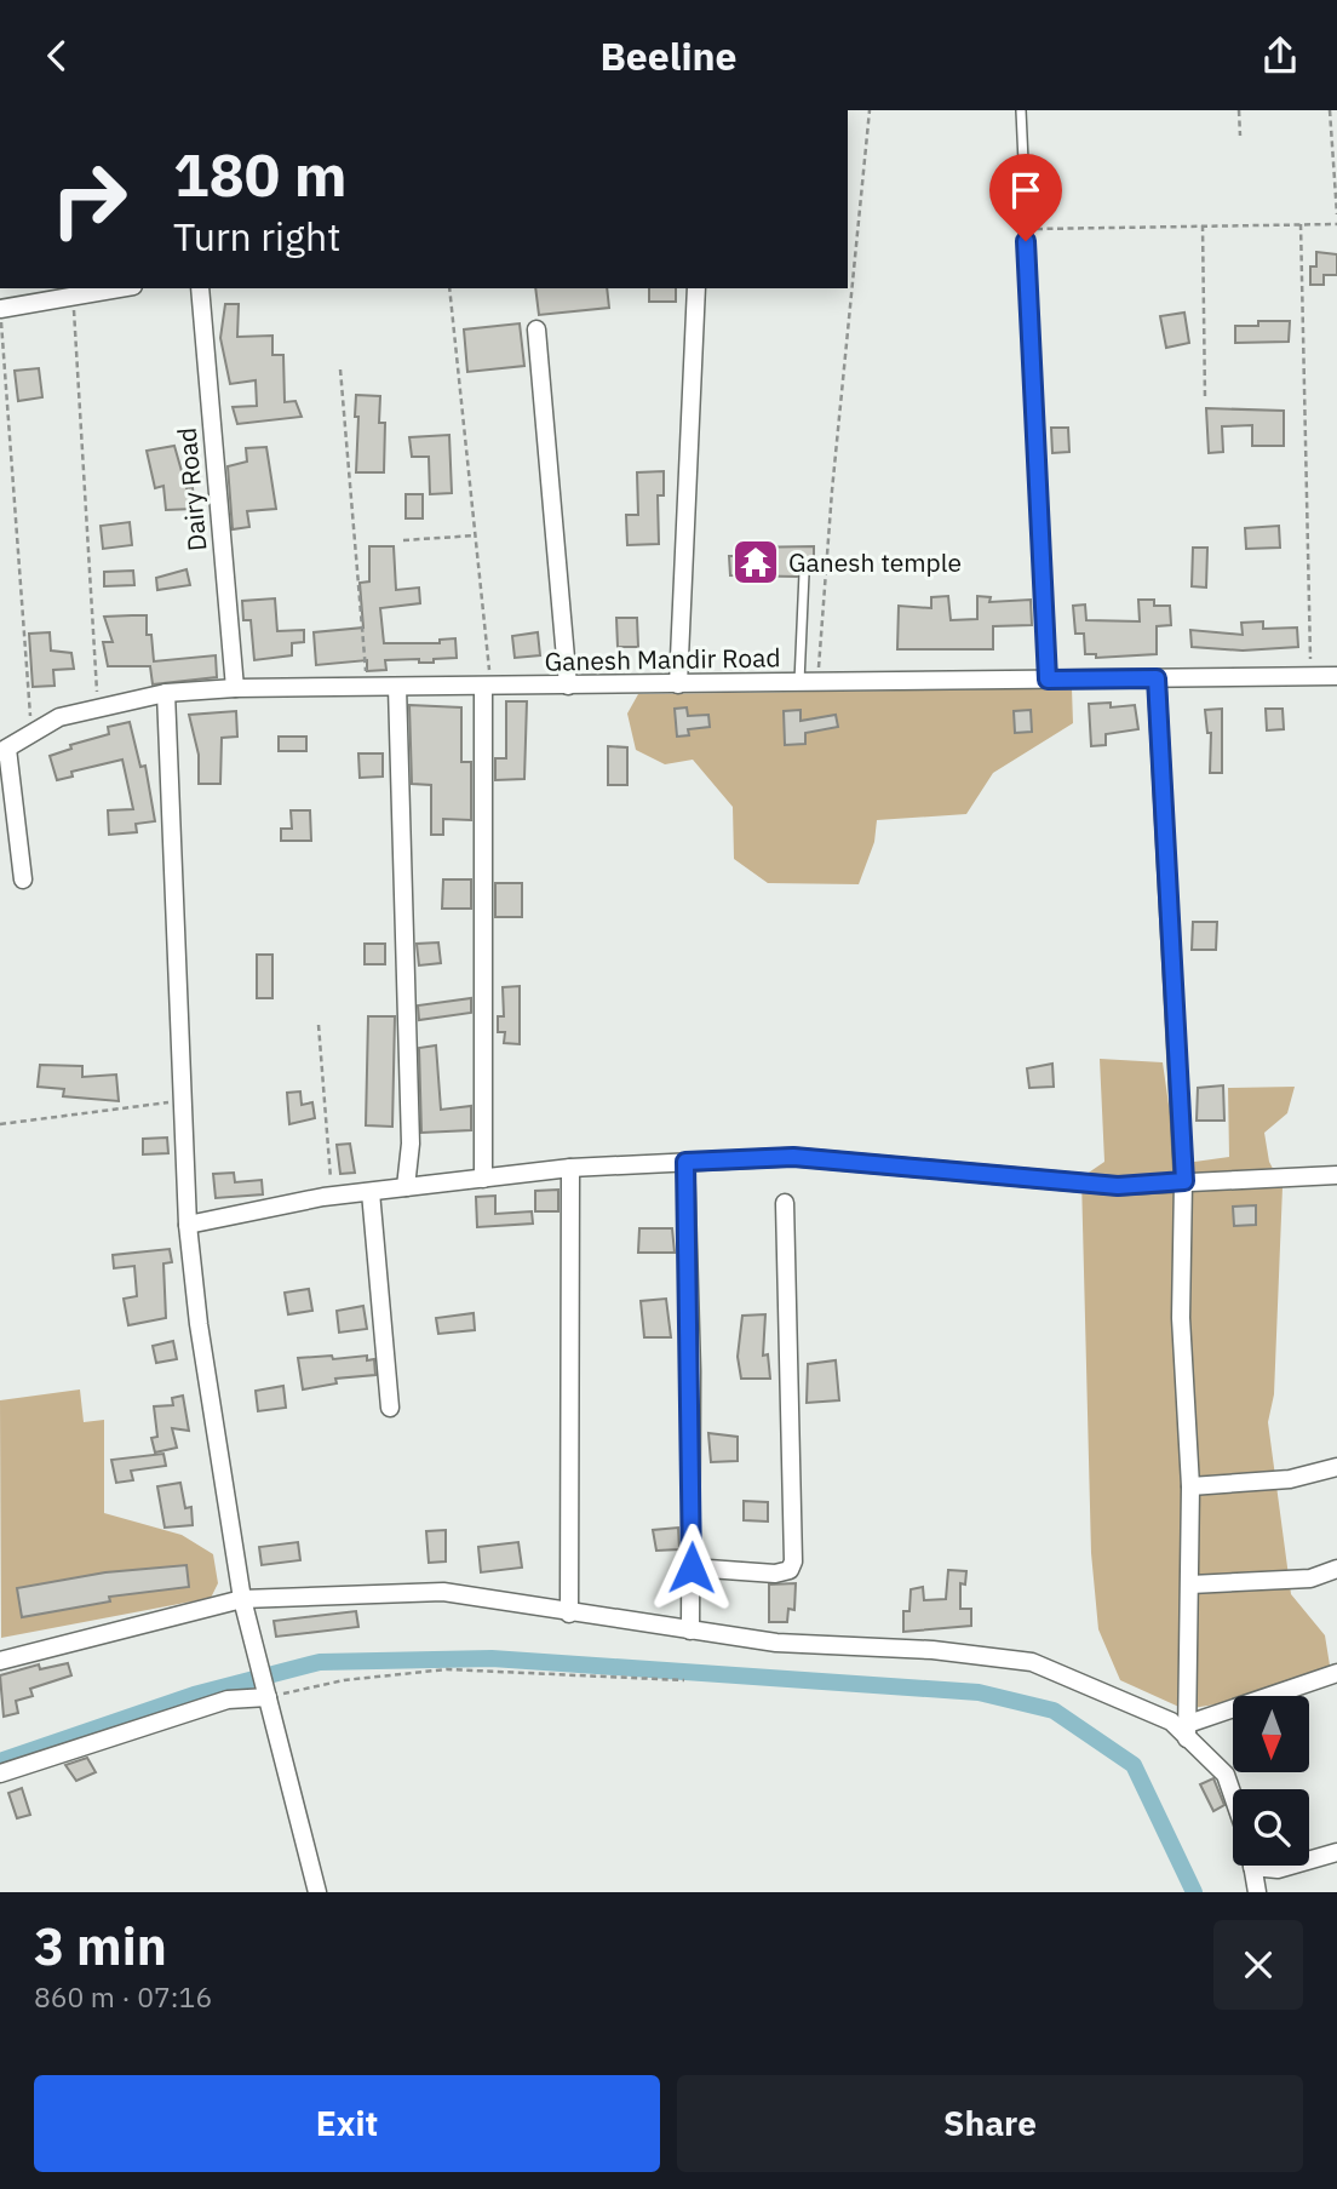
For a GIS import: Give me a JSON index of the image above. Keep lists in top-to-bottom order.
{
  "streets": {
    "street": ["Dairy Road", "Ganesh Mandir Road"]
  },
  "crossings": [
    ["Dairy Road", "Ganesh Mandir Road"]
  ],
  "places": {
    "temple": ["Ganesh temple"]
  },
  "north": "bottom",
  "page": {
    "header": "Beeline",
    "turn": ["180 m", "Turn right"],
    "heading": ["3 min", "860 m · 07:16"],
    "buttons": ["Exit", "Share"]
  }
}
